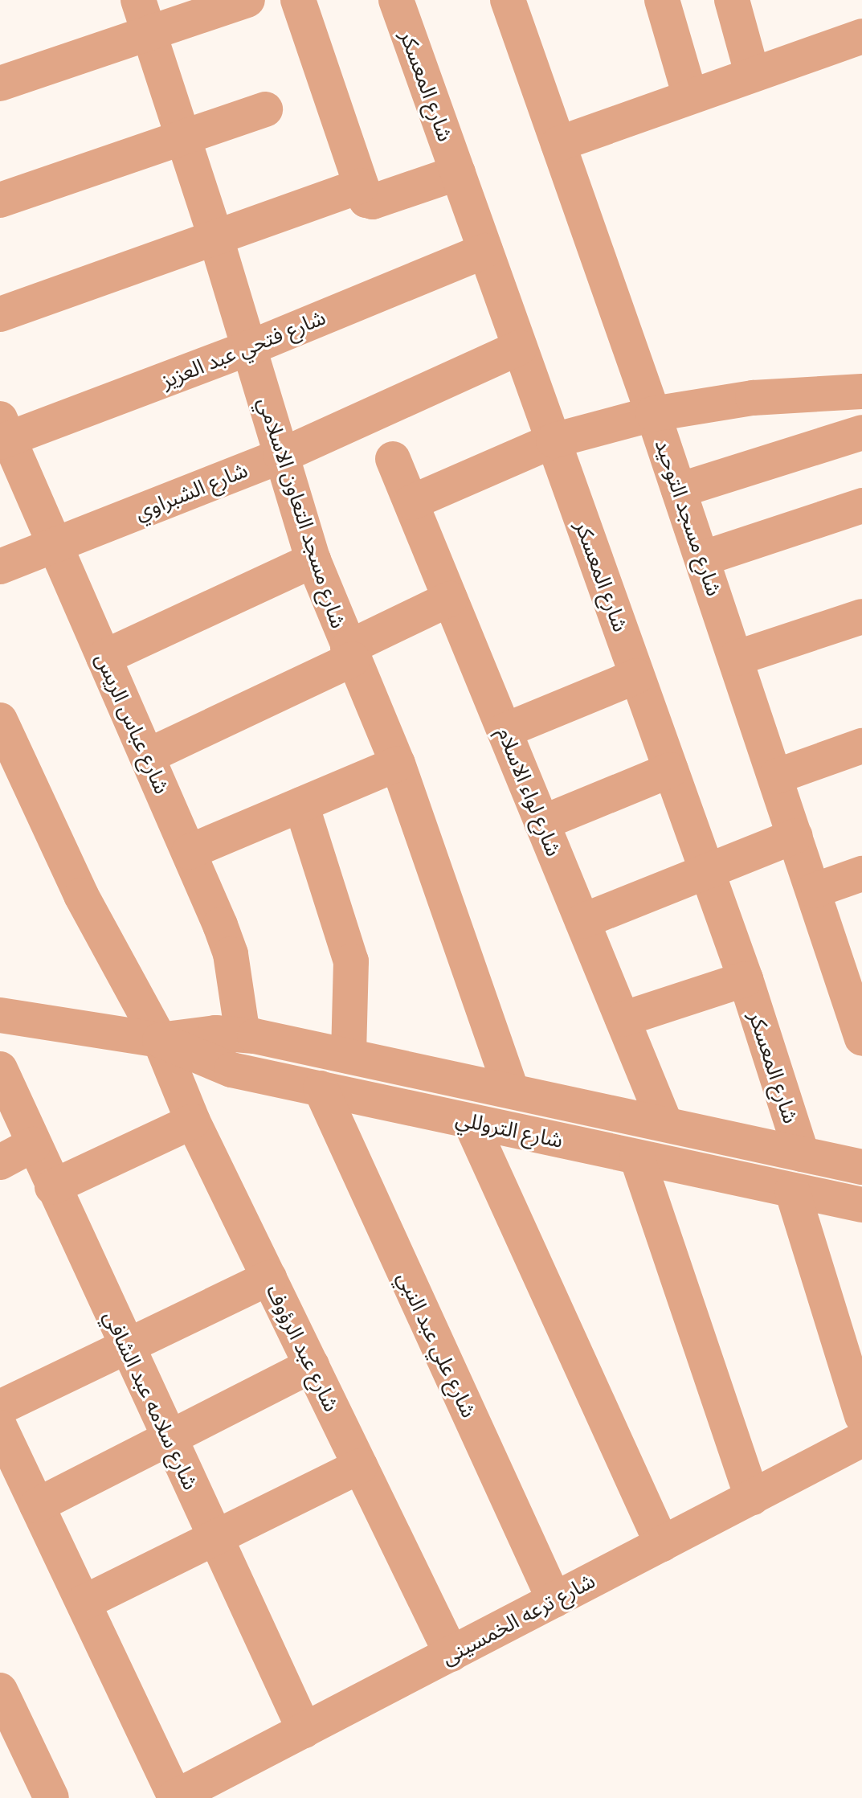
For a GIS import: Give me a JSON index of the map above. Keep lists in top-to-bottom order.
{
  "streets": {
    "street": [
      "شارع المعسكر",
      "شارع فتحي عبد العزيز",
      "شارع الشبراوي",
      "شارع مسجد التعاون الاسلامي",
      "شارع مسجد التوحيد",
      "شارع عباس الريس",
      "شارع لواء الاسلام",
      "شارع التروللي",
      "شارع علي عبد النبي",
      "شارع عبد الرؤوف",
      "شارع سلامه عبد الشافي",
      "شارع ترعه الخمسينى"
    ]
  },
  "crossings": [
    ["شارع المعسكر", "شارع فتحي عبد العزيز"],
    ["شارع المعسكر", "شارع الشبراوي"],
    ["شارع المعسكر", "شارع التروللي"],
    ["شارع فتحي عبد العزيز", "شارع مسجد التعاون الاسلامي"],
    ["شارع فتحي عبد العزيز", "شارع عباس الريس"],
    ["شارع الشبراوي", "شارع مسجد التعاون الاسلامي"],
    ["شارع الشبراوي", "شارع عباس الريس"],
    ["شارع مسجد التعاون الاسلامي", "شارع التروللي"],
    ["شارع عباس الريس", "شارع التروللي"],
    ["شارع لواء الاسلام", "شارع التروللي"],
    ["شارع التروللي", "شارع علي عبد النبي"],
    ["شارع التروللي", "شارع عبد الرؤوف"],
    ["شارع علي عبد النبي", "شارع ترعه الخمسينى"],
    ["شارع عبد الرؤوف", "شارع ترعه الخمسينى"],
    ["شارع سلامه عبد الشافي", "شارع ترعه الخمسينى"]
  ]
}
